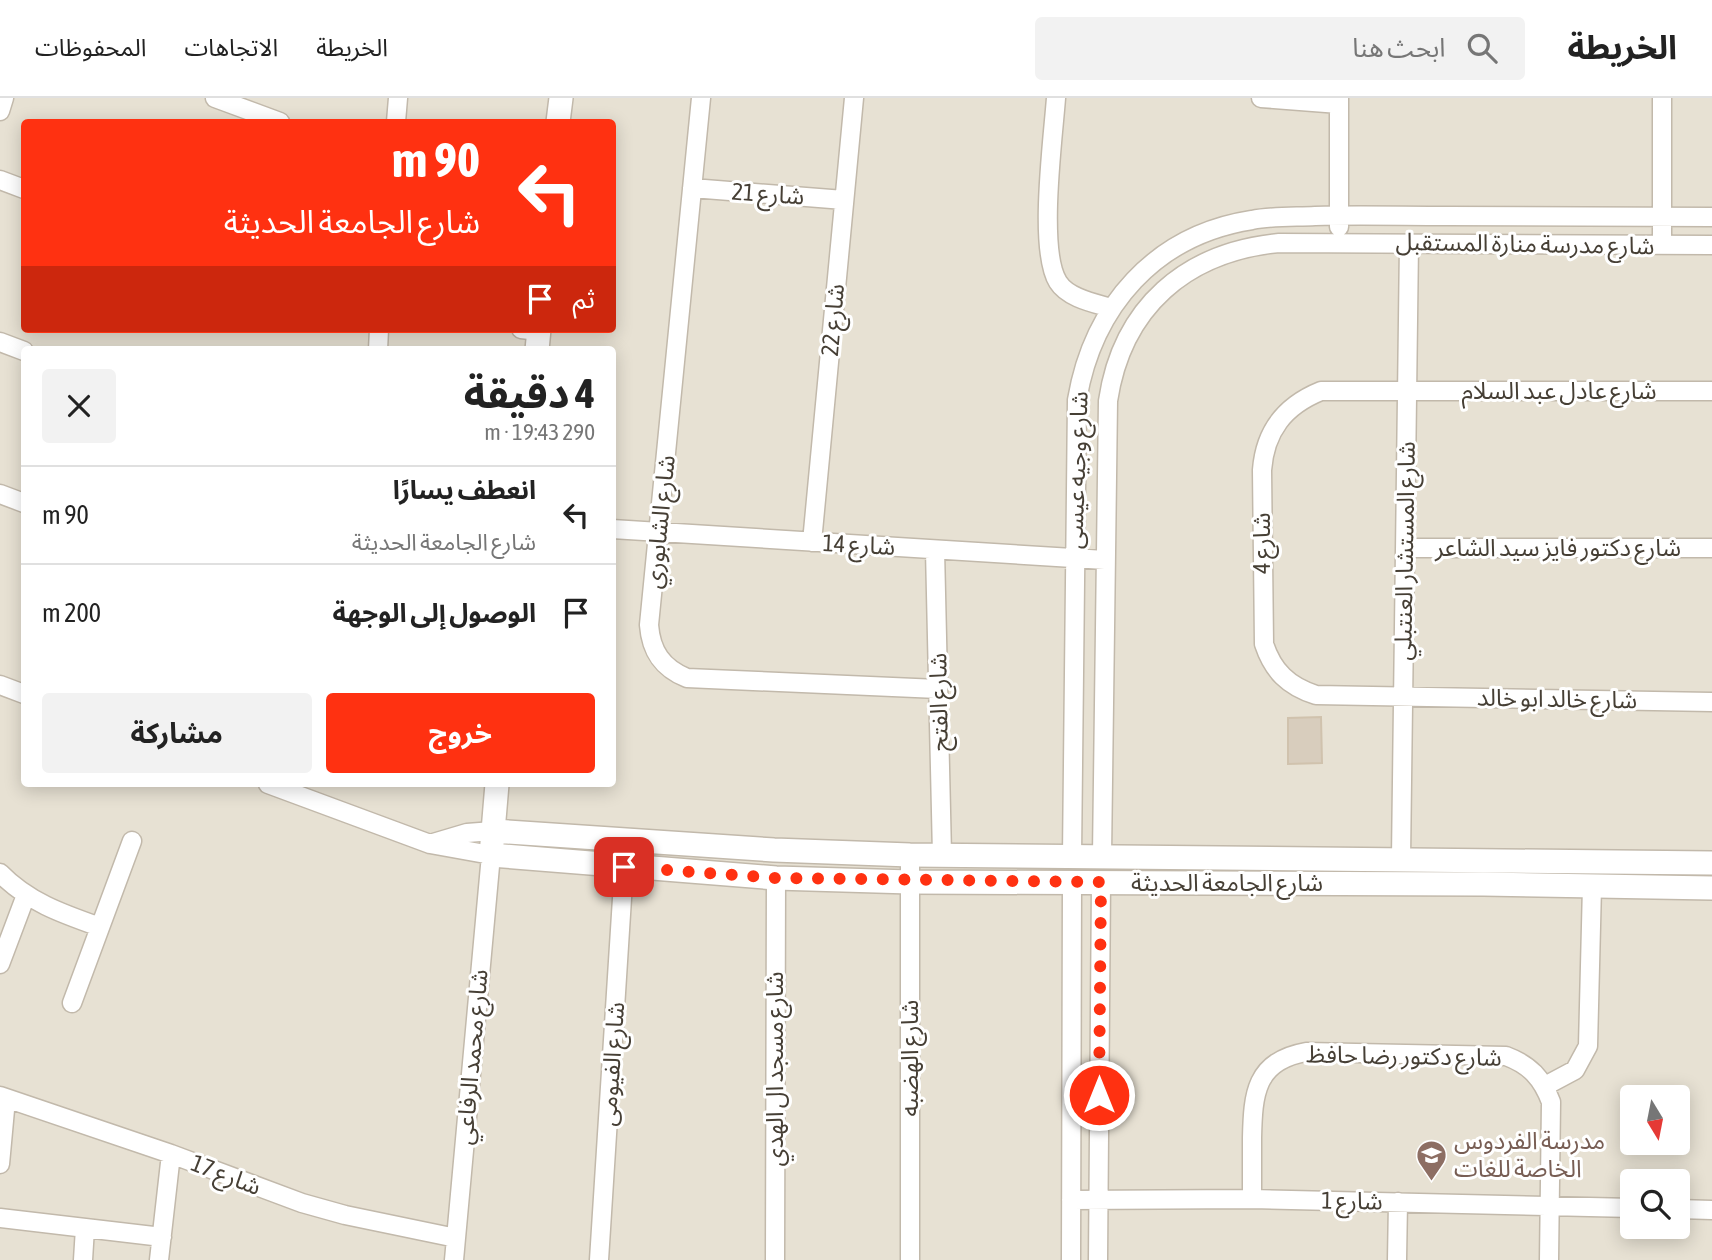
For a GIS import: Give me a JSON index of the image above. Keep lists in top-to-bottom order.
{
  "streets": {
    "street": [
      "شارع 21",
      "شارع مدرسة منارة المستقبل",
      "شارع 22",
      "شارع عادل عبد السلام",
      "شارع وجيه عيسى",
      "شارع الشابوري",
      "شارع 4",
      "شارع 14",
      "شارع دكتور فايز سيد الشاعر",
      "شارع المستشار العنتبلي",
      "شارع خالد ابو خالد",
      "شارع الفتح",
      "شارع الجامعة الحديثة",
      "شارع دكتور رضا حافظ",
      "شارع محمد الرفاعي",
      "شارع الهضبه",
      "شارع الفيومى",
      "شارع مسجد ال الهدي",
      "شارع 17",
      "شارع 1"
    ]
  },
  "crossings": [
    ["شارع 21", "شارع 22"],
    ["شارع 21", "شارع الشابوري"],
    ["شارع مدرسة منارة المستقبل", "شارع وجيه عيسى"],
    ["شارع مدرسة منارة المستقبل", "شارع المستشار العنتبلي"],
    ["شارع 22", "شارع 14"],
    ["شارع عادل عبد السلام", "شارع 4"],
    ["شارع عادل عبد السلام", "شارع المستشار العنتبلي"],
    ["شارع وجيه عيسى", "شارع 14"],
    ["شارع وجيه عيسى", "شارع الجامعة الحديثة"],
    ["شارع الشابوري", "شارع 14"],
    ["شارع الشابوري", "شارع الفتح"],
    ["شارع 4", "شارع المستشار العنتبلي"],
    ["شارع 4", "شارع خالد ابو خالد"],
    ["شارع 14", "شارع الفتح"],
    ["شارع دكتور فايز سيد الشاعر", "شارع المستشار العنتبلي"],
    ["شارع المستشار العنتبلي", "شارع خالد ابو خالد"],
    ["شارع المستشار العنتبلي", "شارع الجامعة الحديثة"],
    ["شارع الفتح", "شارع الجامعة الحديثة"],
    ["شارع الجامعة الحديثة", "شارع محمد الرفاعي"],
    ["شارع الجامعة الحديثة", "شارع الهضبه"],
    ["شارع الجامعة الحديثة", "شارع الفيومى"],
    ["شارع الجامعة الحديثة", "شارع مسجد ال الهدي"],
    ["شارع دكتور رضا حافظ", "شارع 1"],
    ["شارع محمد الرفاعي", "شارع 17"]
  ],
  "places": {
    "school or university": ["مدرسة الفردوس الخاصة للغات"]
  },
  "north": "bottom",
  "page": {
    "header": "الخريطة",
    "search": "ابحث هنا",
    "nav": ["الخريطة", "الاتجاهات", "المحفوظات"],
    "turn": ["90 m", "شارع الجامعة الحديثة"],
    "then": "ثم",
    "heading": ["4 دقيقة", "290 m · 19:43"],
    "list": [
      {
        "name": "انعطف يسارًا",
        "note": "شارع الجامعة الحديثة",
        "value": "90 m"
      },
      {
        "name": "الوصول إلى الوجهة",
        "value": "200 m"
      }
    ],
    "buttons": ["خروج", "مشاركة"]
  }
}
